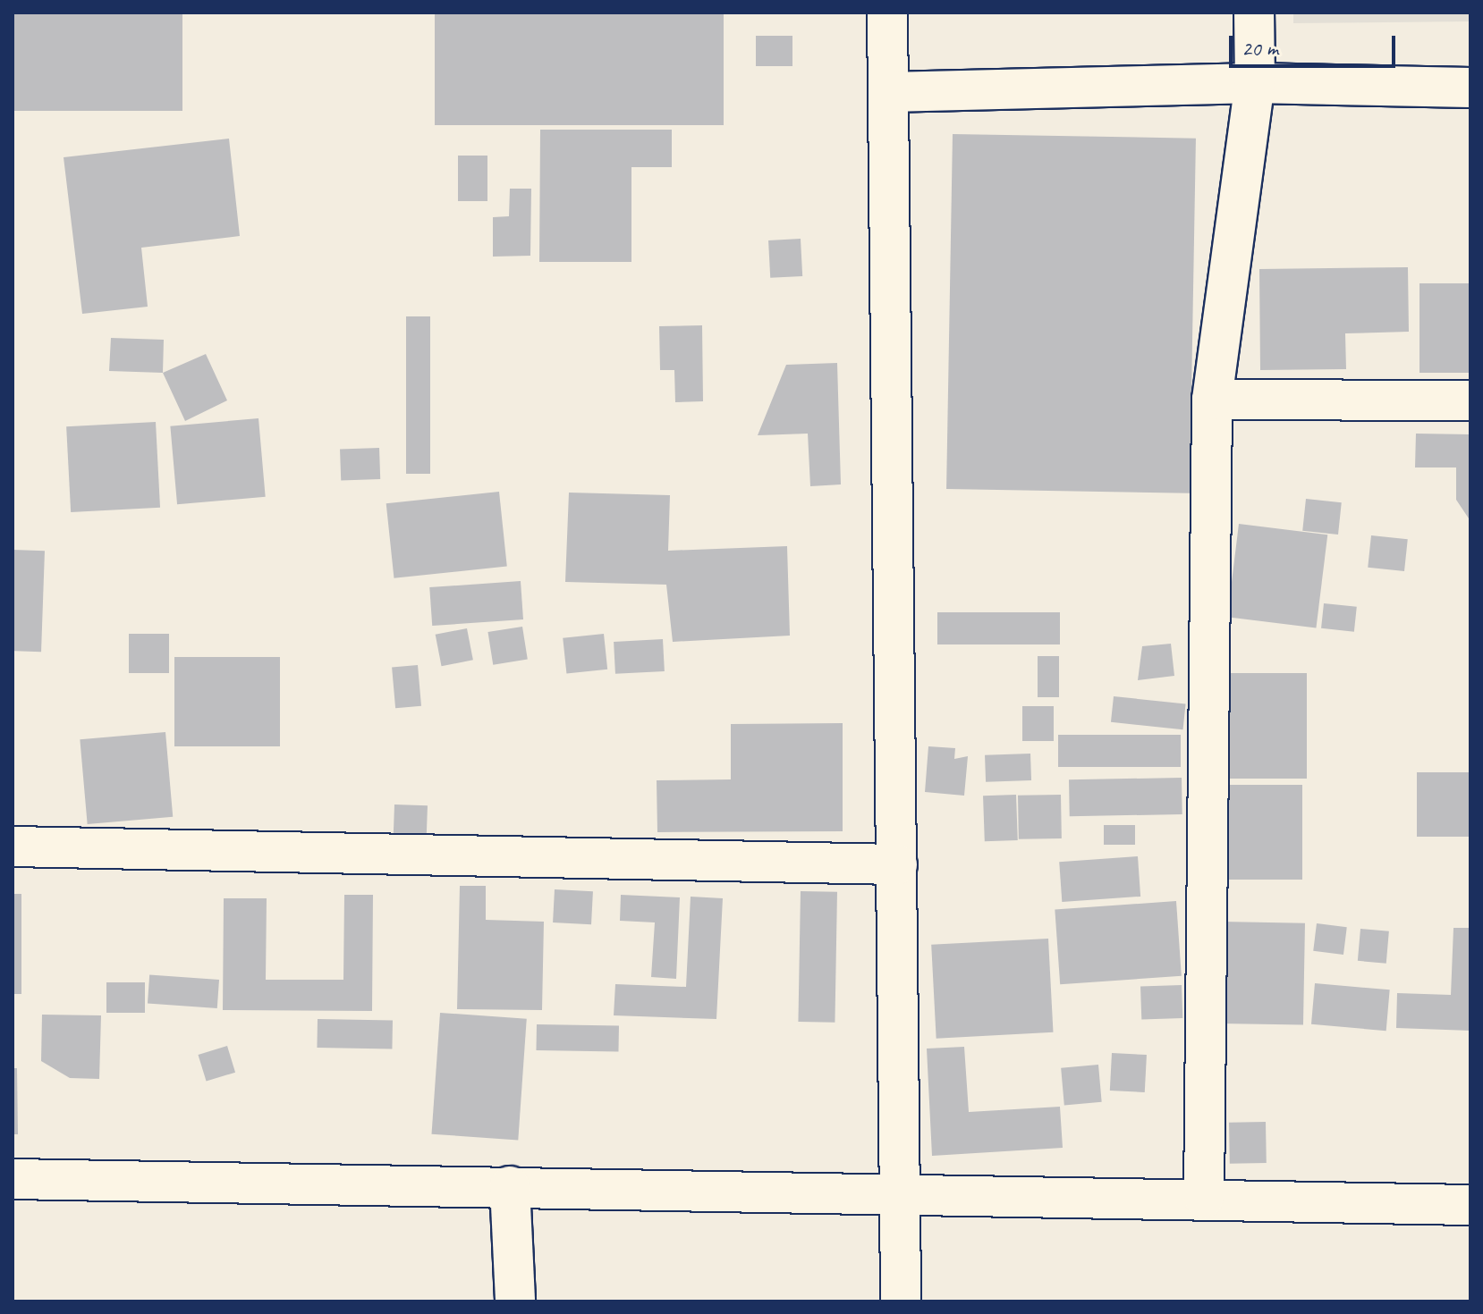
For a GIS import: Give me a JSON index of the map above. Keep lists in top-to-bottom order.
{
  "scale_bar": "20 m"
}
